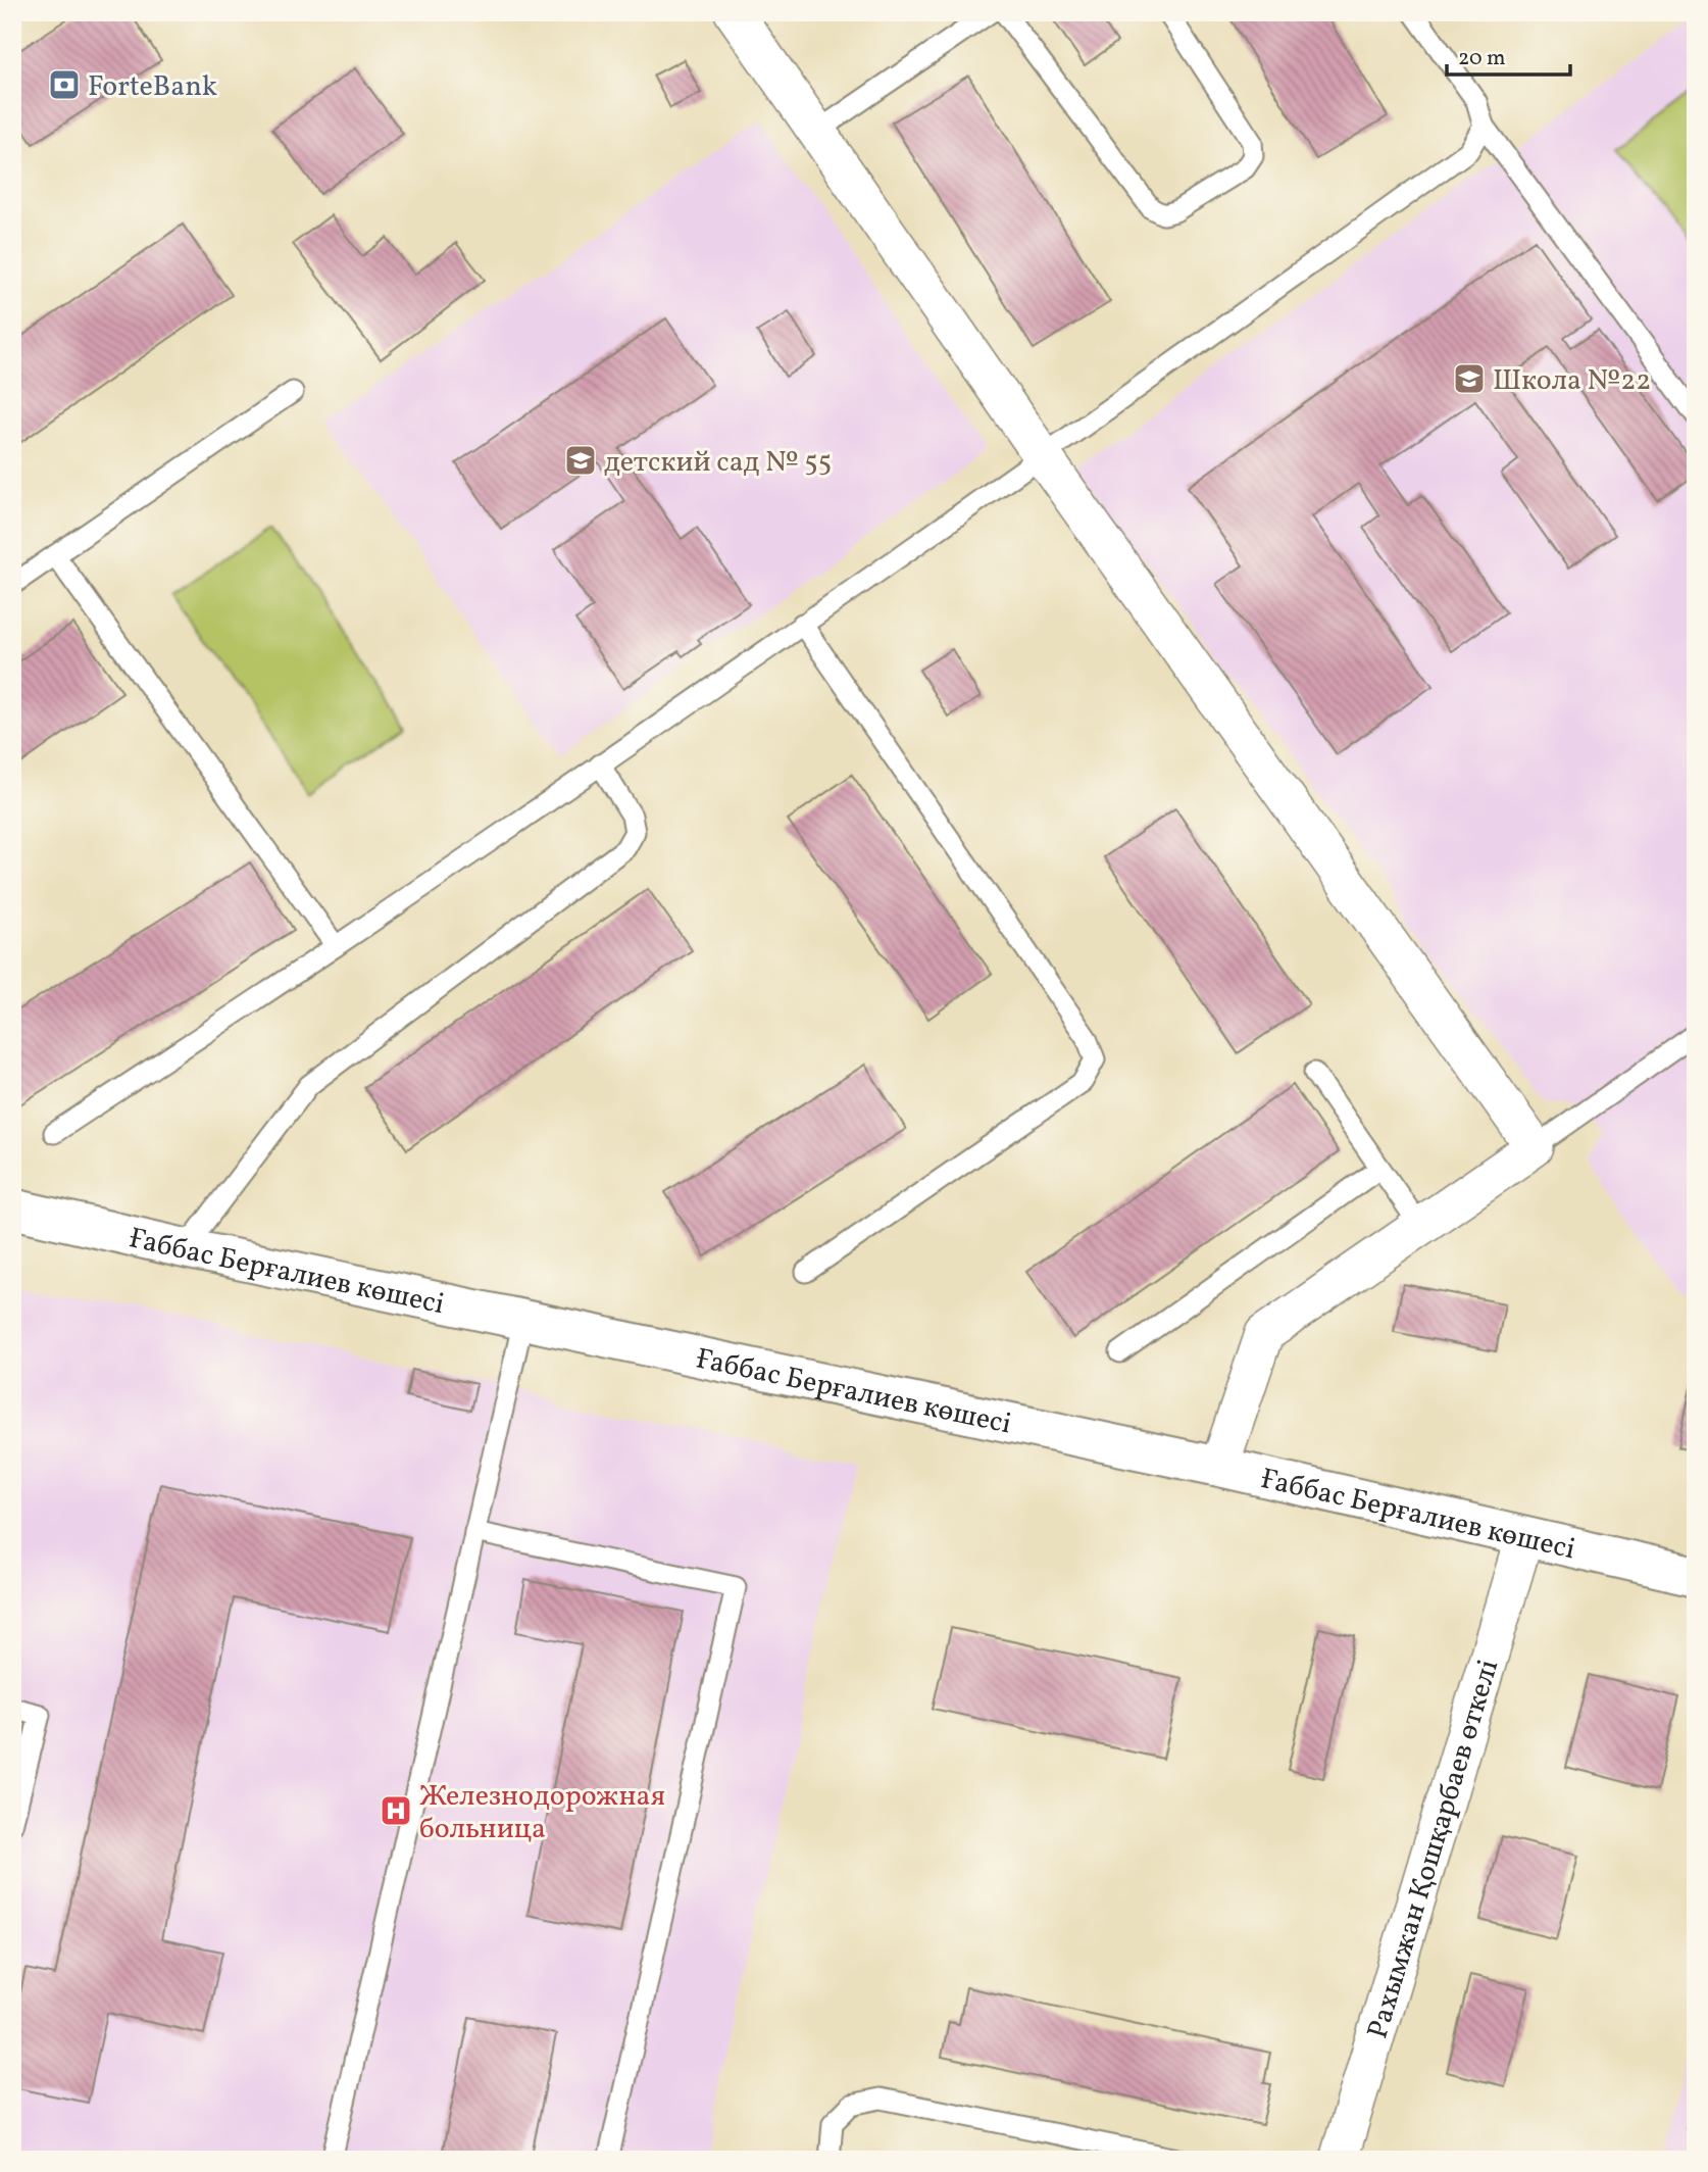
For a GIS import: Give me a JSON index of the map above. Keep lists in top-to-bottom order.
{
  "streets": {
    "main road": ["Ғаббас Берғалиев көшесі"],
    "street": ["Рахымжан Қошқарбаев өткелі"]
  },
  "crossings": [
    ["Ғаббас Берғалиев көшесі", "Рахымжан Қошқарбаев өткелі"]
  ],
  "places": {
    "bank": ["ForteBank"],
    "school or university": ["Школа №22", "детский сад № 55"],
    "hospital": ["Железнодорожная больница"]
  },
  "scale_bar": "20 m"
}
